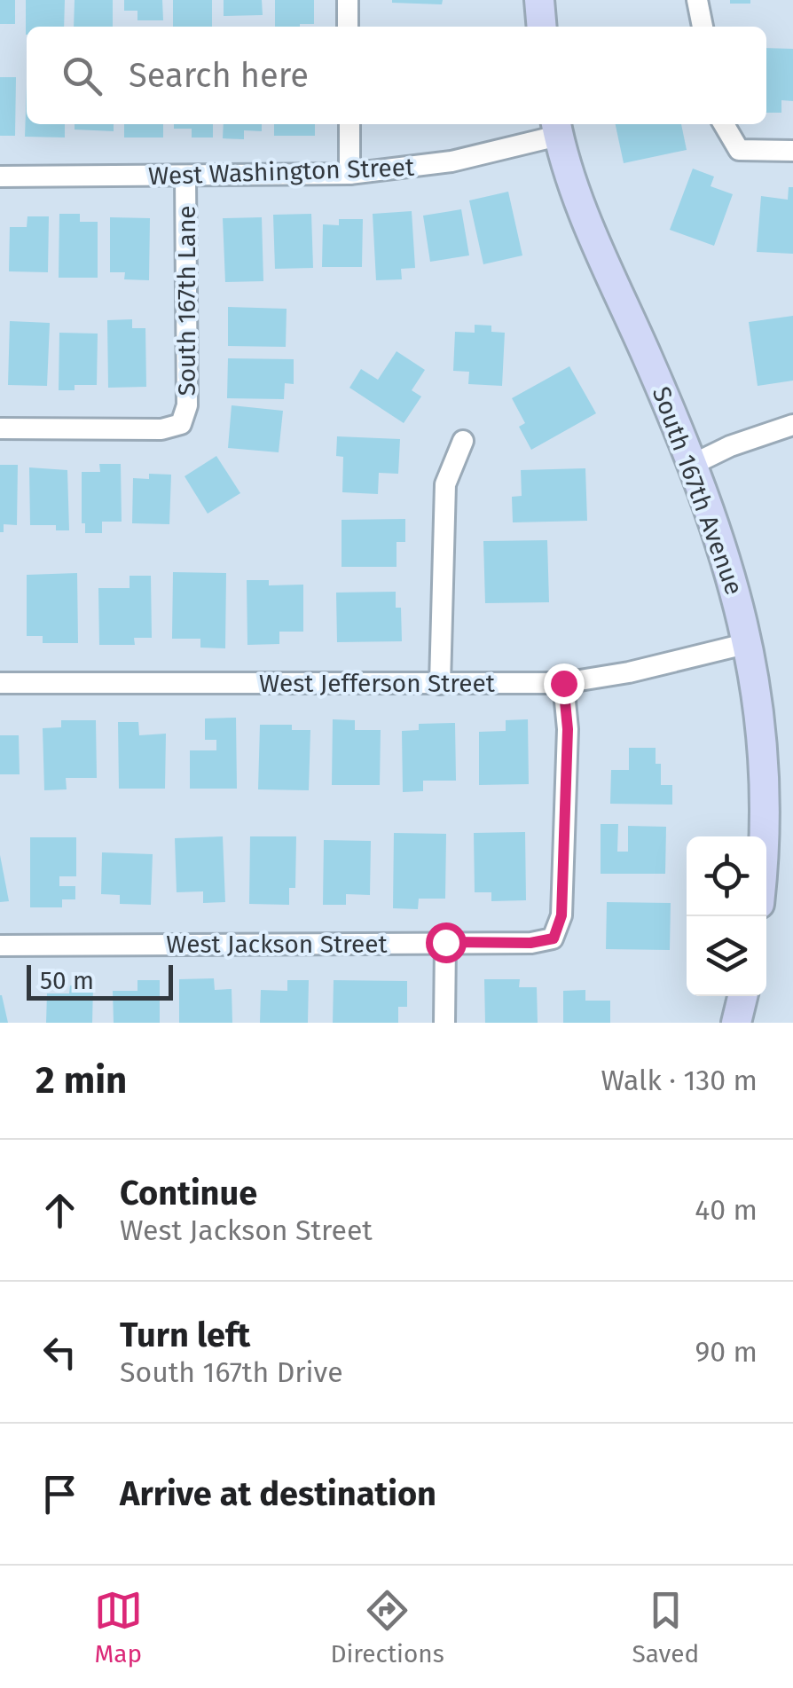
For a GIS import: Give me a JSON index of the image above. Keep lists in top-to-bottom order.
{
  "streets": {
    "street": [
      "West Washington Street",
      "South 167th Lane",
      "South 167th Avenue",
      "West Jefferson Street",
      "West Jackson Street"
    ]
  },
  "crossings": [
    ["West Washington Street", "South 167th Lane"],
    ["West Washington Street", "South 167th Avenue"],
    ["South 167th Avenue", "West Jefferson Street"],
    ["West Jefferson Street", "West Jackson Street"]
  ],
  "scale_bar": "50 m",
  "page": {
    "search": "Search here",
    "scale": "50 m",
    "heading": ["2 min", "Walk · 130 m"],
    "list": [
      ["Continue", "West Jackson Street", "40 m"],
      ["Turn left", "South 167th Drive", "90 m"],
      "Arrive at destination"
    ],
    "nav": ["Map", "Directions", "Saved"]
  }
}
